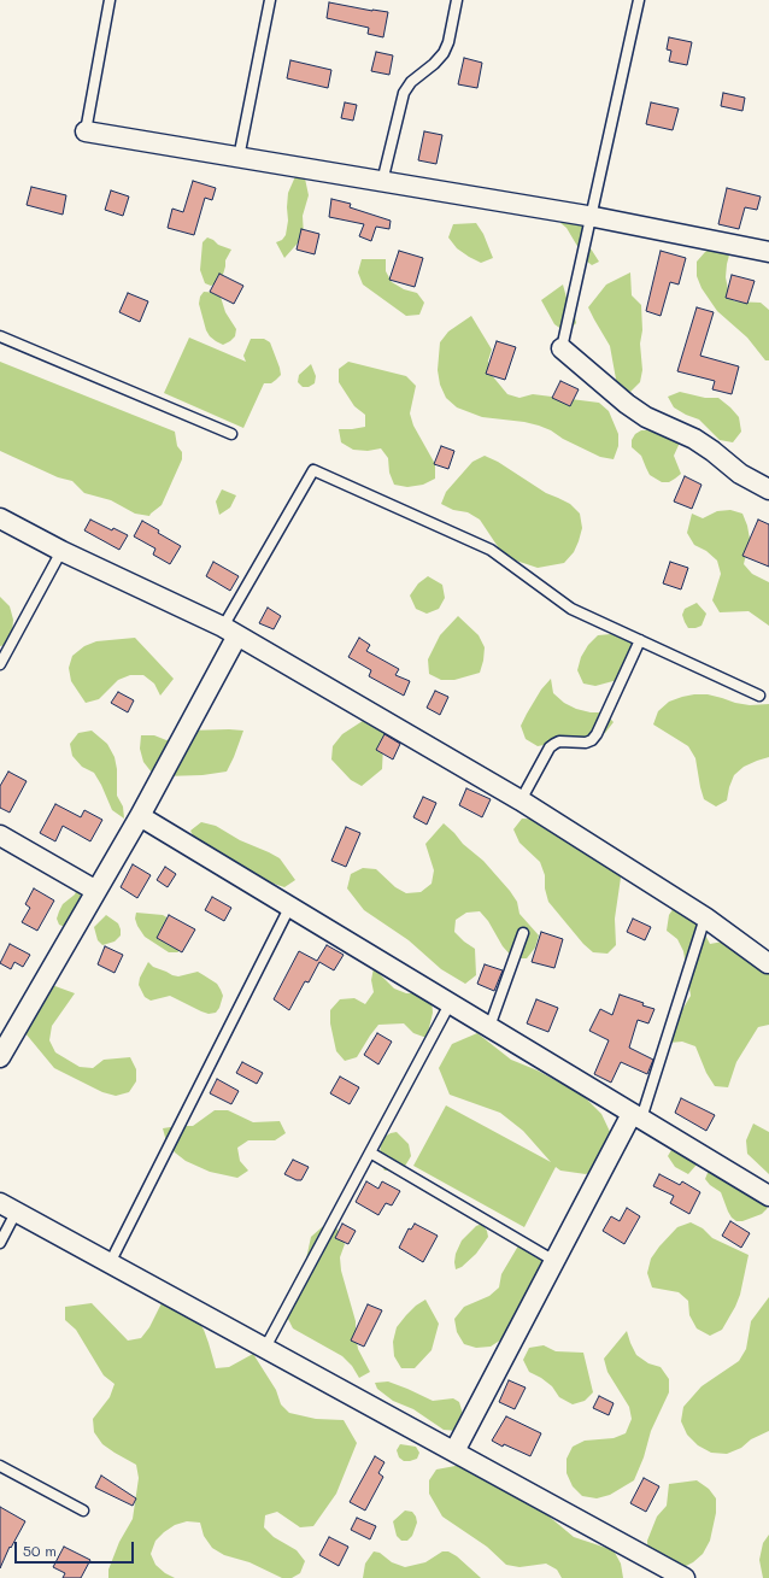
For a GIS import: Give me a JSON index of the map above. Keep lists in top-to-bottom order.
{
  "scale_bar": "50 m"
}
